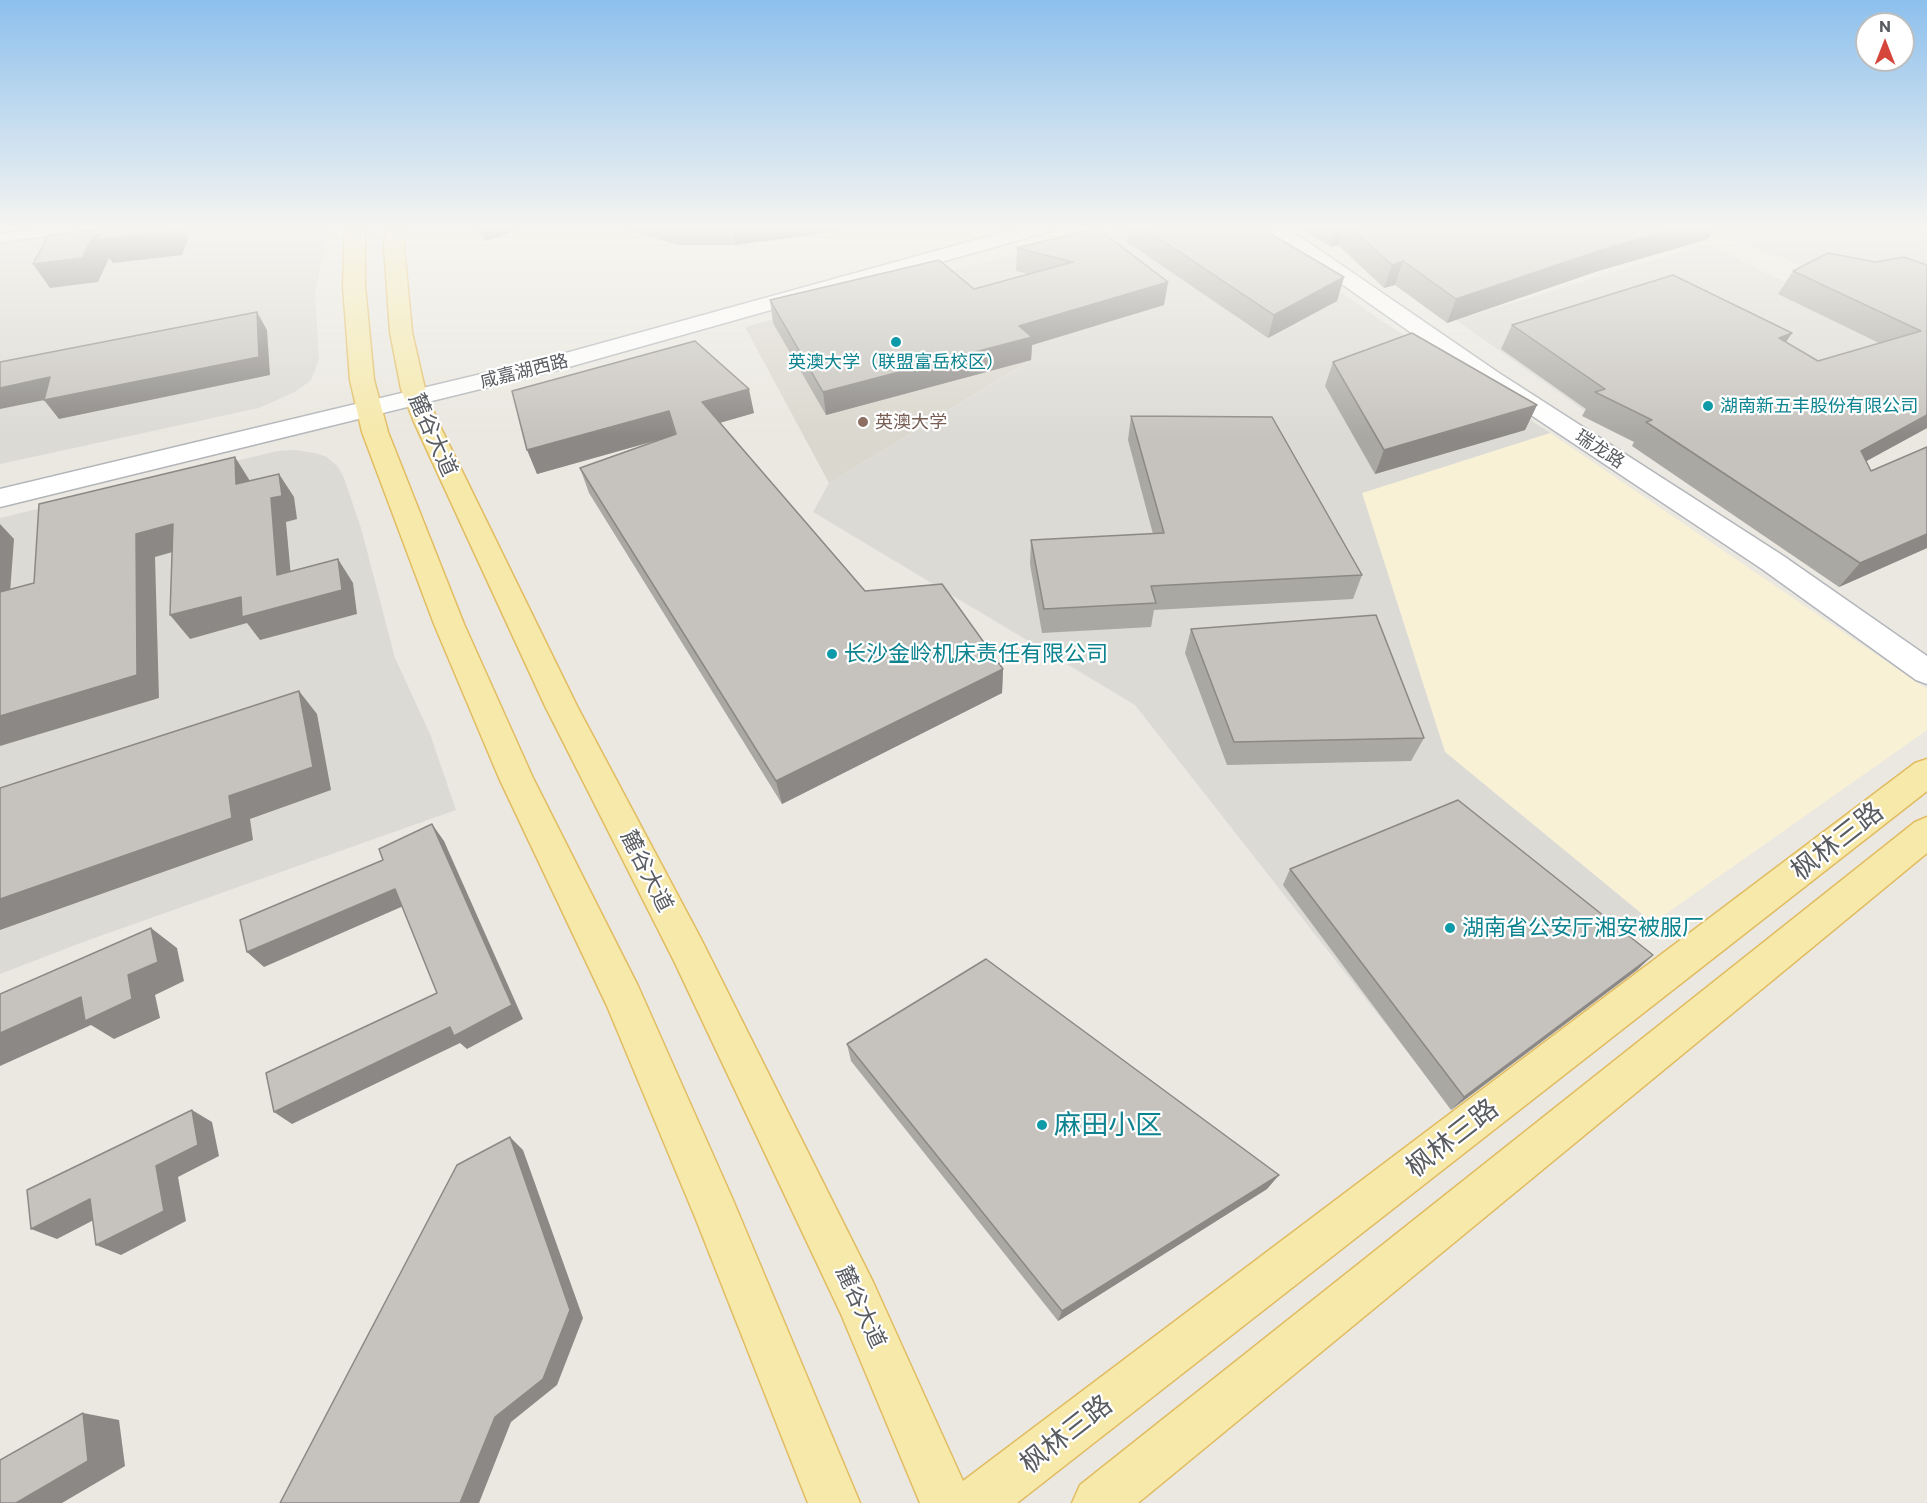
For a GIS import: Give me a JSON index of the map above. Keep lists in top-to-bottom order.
{
  "streets": {
    "main road": [
      "咸嘉湖西路",
      "麓谷大道",
      "瑞龙路",
      "枫林三路"
    ]
  },
  "crossings": [
    ["咸嘉湖西路", "麓谷大道"]
  ],
  "places": [
    "英澳大学（联盟富岳校区）",
    "湖南新五丰股份有限公司",
    "英澳大学",
    "长沙金岭机床责任有限公司",
    "湖南省公安厅湘安被服厂",
    "麻田小区"
  ],
  "north": "top"
}
